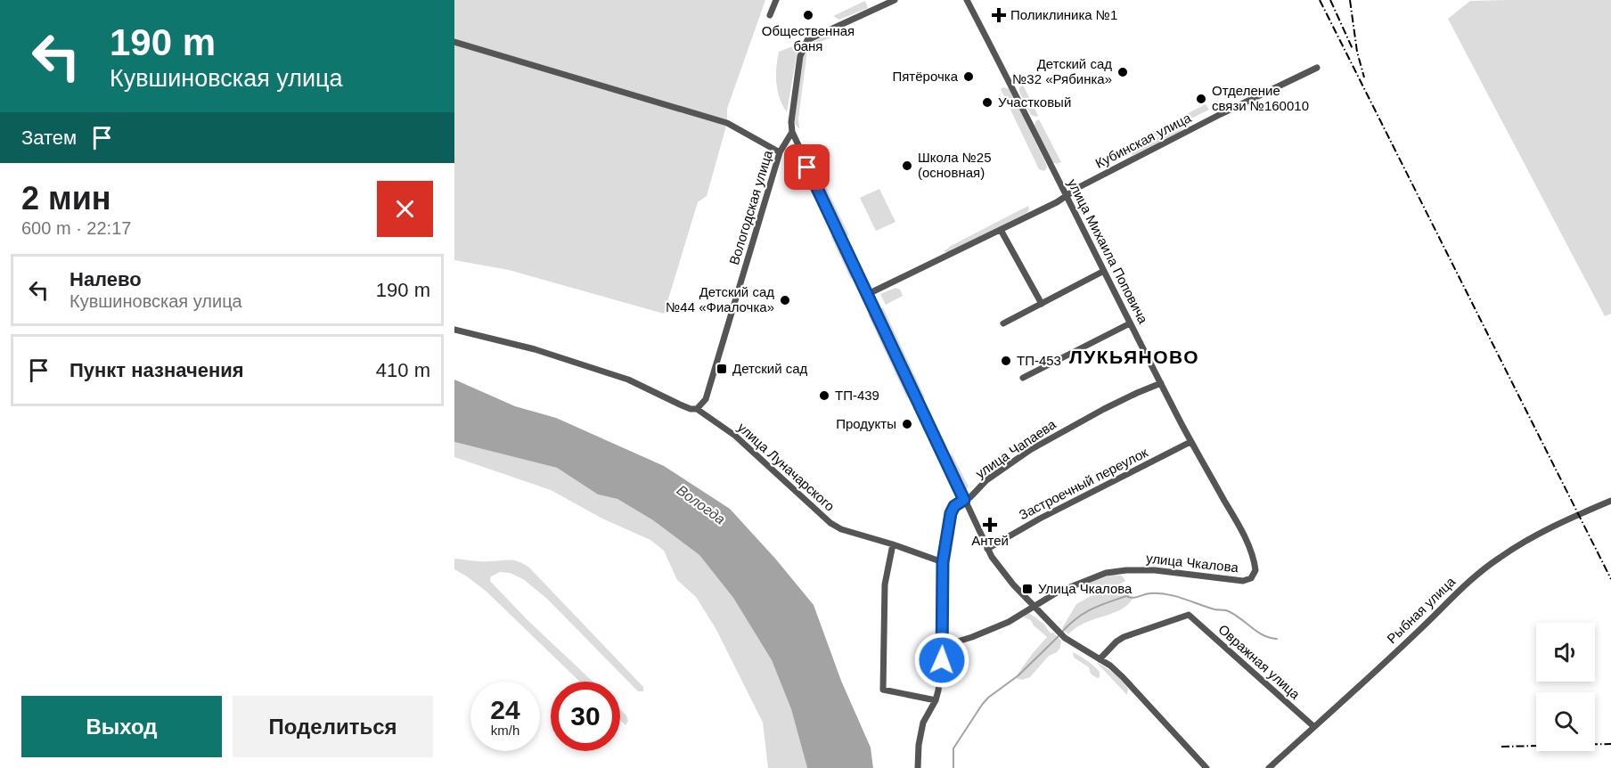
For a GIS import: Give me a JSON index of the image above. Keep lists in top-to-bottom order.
{
  "streets": {
    "street": [
      "Кубинская улица",
      "Вологодская улица",
      "улица Михаила Поповича",
      "улица Чапаева",
      "улица Луначарского",
      "Застроечный переулок",
      "улица Чкалова",
      "Рыбная улица",
      "Овражная улица"
    ]
  },
  "crossings": [
    ["Кубинская улица", "улица Михаила Поповича"],
    ["Вологодская улица", "улица Луначарского"],
    ["улица Михаила Поповича", "улица Чапаева"],
    ["улица Михаила Поповича", "Застроечный переулок"],
    ["улица Михаила Поповича", "улица Чкалова"],
    ["улица Чапаева", "улица Луначарского"],
    ["улица Чапаева", "улица Чкалова"],
    ["Рыбная улица", "Овражная улица"]
  ],
  "districts": ["ЛУКЬЯНОВО"],
  "water": ["Вологда"],
  "places": {
    "other": [
      "Общественная баня",
      "Детский сад №32 «Рябинка»",
      "Пятёрочка",
      "Отделение связи №160010",
      "Участковый",
      "Школа №25 (основная)",
      "Детский сад №44 «Фиалочка»",
      "ТП-453",
      "ТП-439",
      "Продукты"
    ],
    "health": ["Поликлиника №1", "Антей"],
    "transit": ["Детский сад", "Улица Чкалова"]
  },
  "page": {
    "turn": ["190 m", "Кувшиновская улица"],
    "then": "Затем",
    "heading": ["2 мин", "600 m · 22:17"],
    "list": [
      {
        "name": "Налево",
        "note": "Кувшиновская улица",
        "value": "190 m"
      },
      {
        "name": "Пункт назначения",
        "value": "410 m"
      }
    ],
    "speed": "24 km/h",
    "limit": "30",
    "buttons": ["Выход", "Поделиться"]
  }
}
